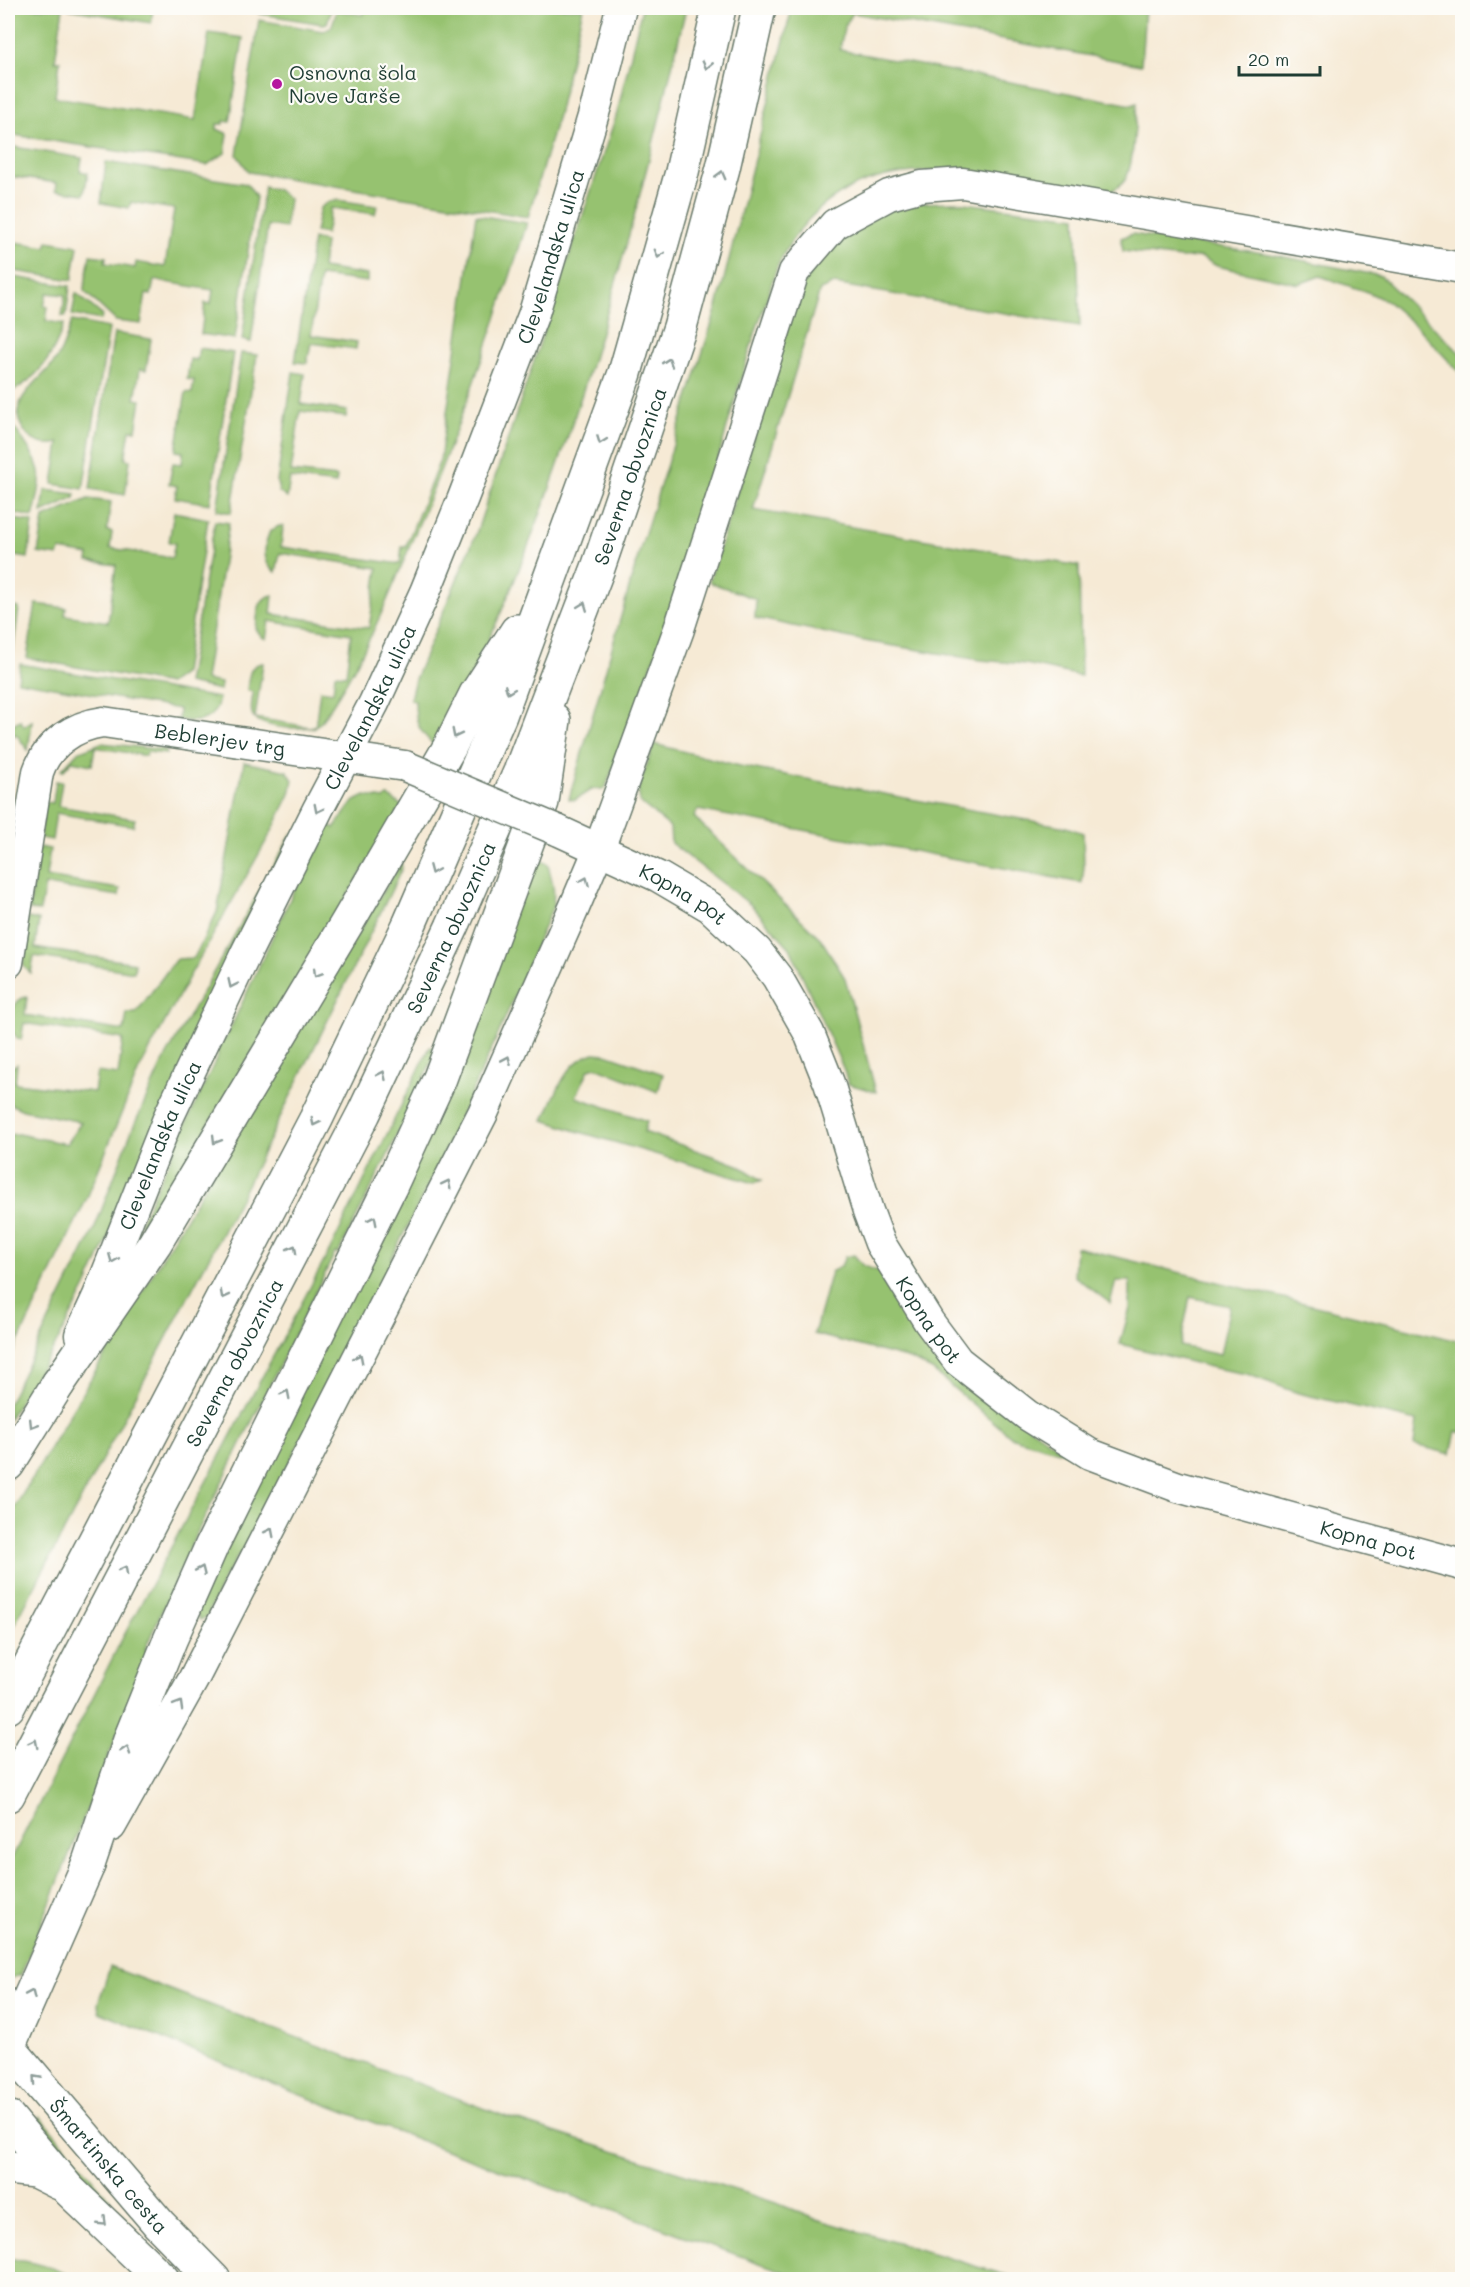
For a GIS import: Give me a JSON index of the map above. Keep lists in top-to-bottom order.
{
  "streets": {
    "main road": ["Severna obvoznica", "Šmartinska cesta"],
    "street": ["Clevelandska ulica", "Beblerjev trg", "Kopna pot"]
  },
  "crossings": [
    ["Clevelandska ulica", "Beblerjev trg"],
    ["Beblerjev trg", "Kopna pot"]
  ],
  "places": ["Osnovna šola Nove Jarše"],
  "scale_bar": "20 m"
}
